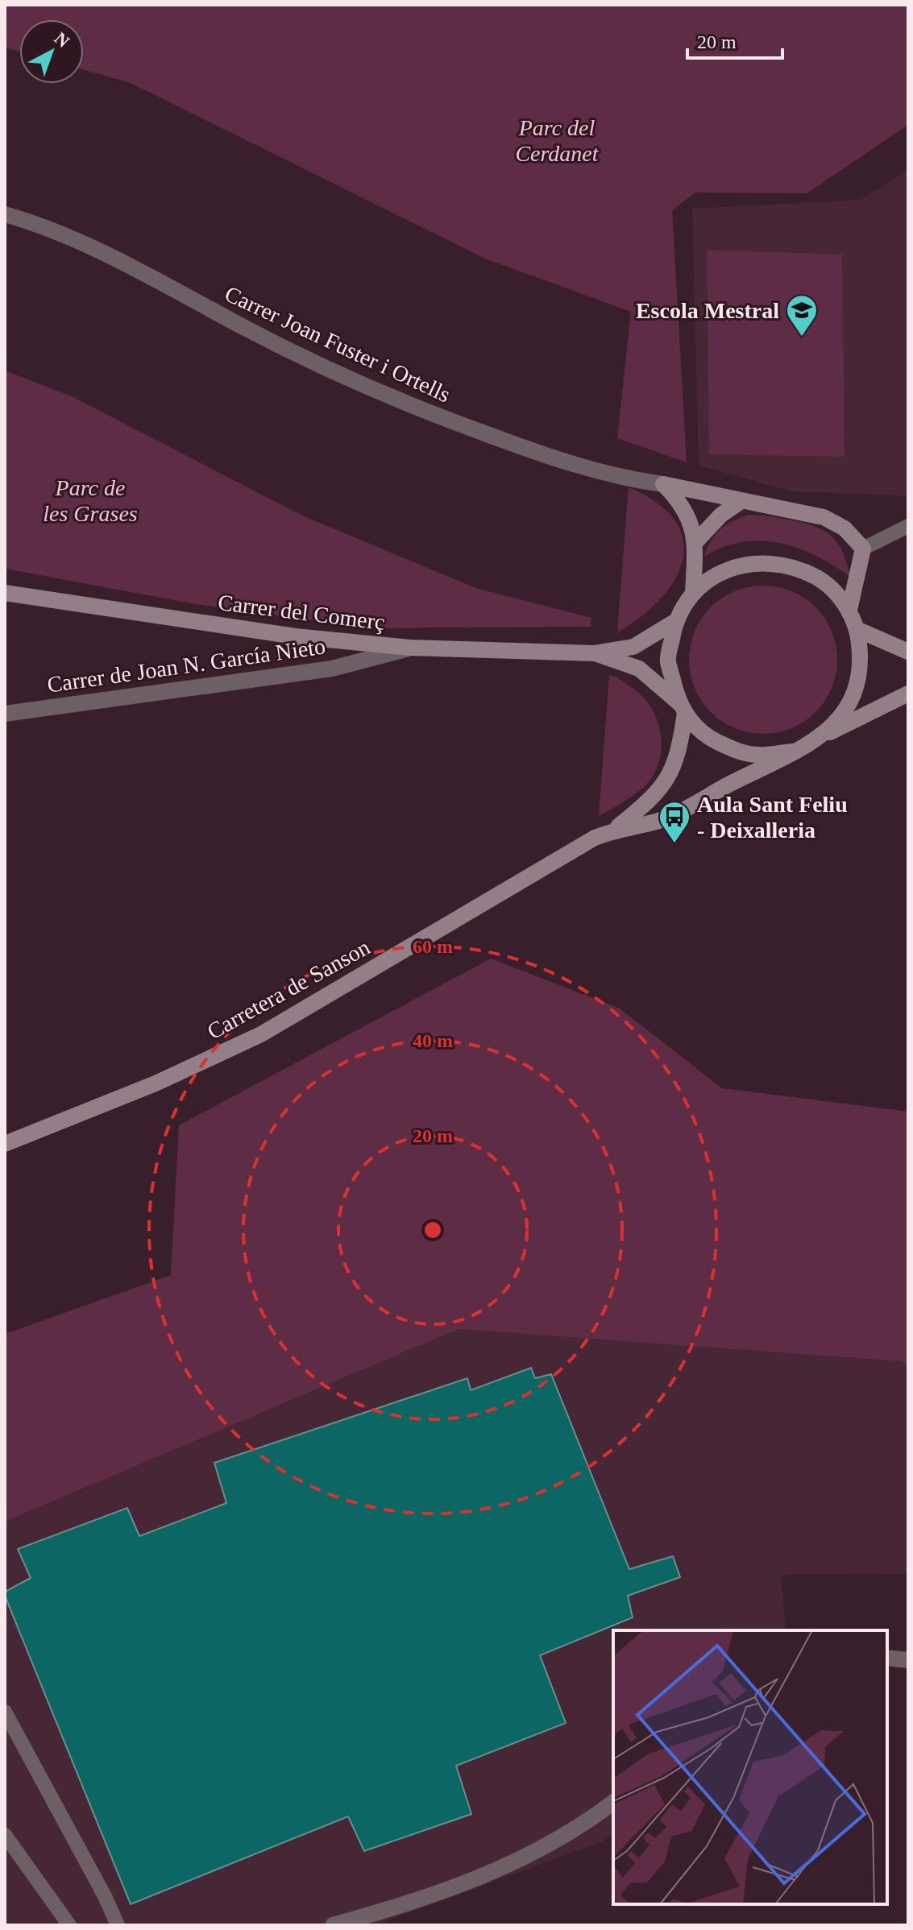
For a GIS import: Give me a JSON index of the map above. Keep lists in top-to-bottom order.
{
  "streets": {
    "street": [
      "Carrer Joan Fuster i Ortells",
      "Carrer del Comerç",
      "Carrer de Joan N. García Nieto",
      "Carretera de Sanson"
    ]
  },
  "crossings": [
    ["Carrer del Comerç", "Carrer de Joan N. García Nieto"]
  ],
  "parks": ["Parc del Cerdanet", "Parc de les Grases"],
  "places": {
    "school or university": ["Escola Mestral"],
    "bus stop": ["Aula Sant Feliu - Deixalleria"]
  },
  "scale_bar": "20 m",
  "north": "top right",
  "rings": ["60 m", "40 m", "20 m"]
}
